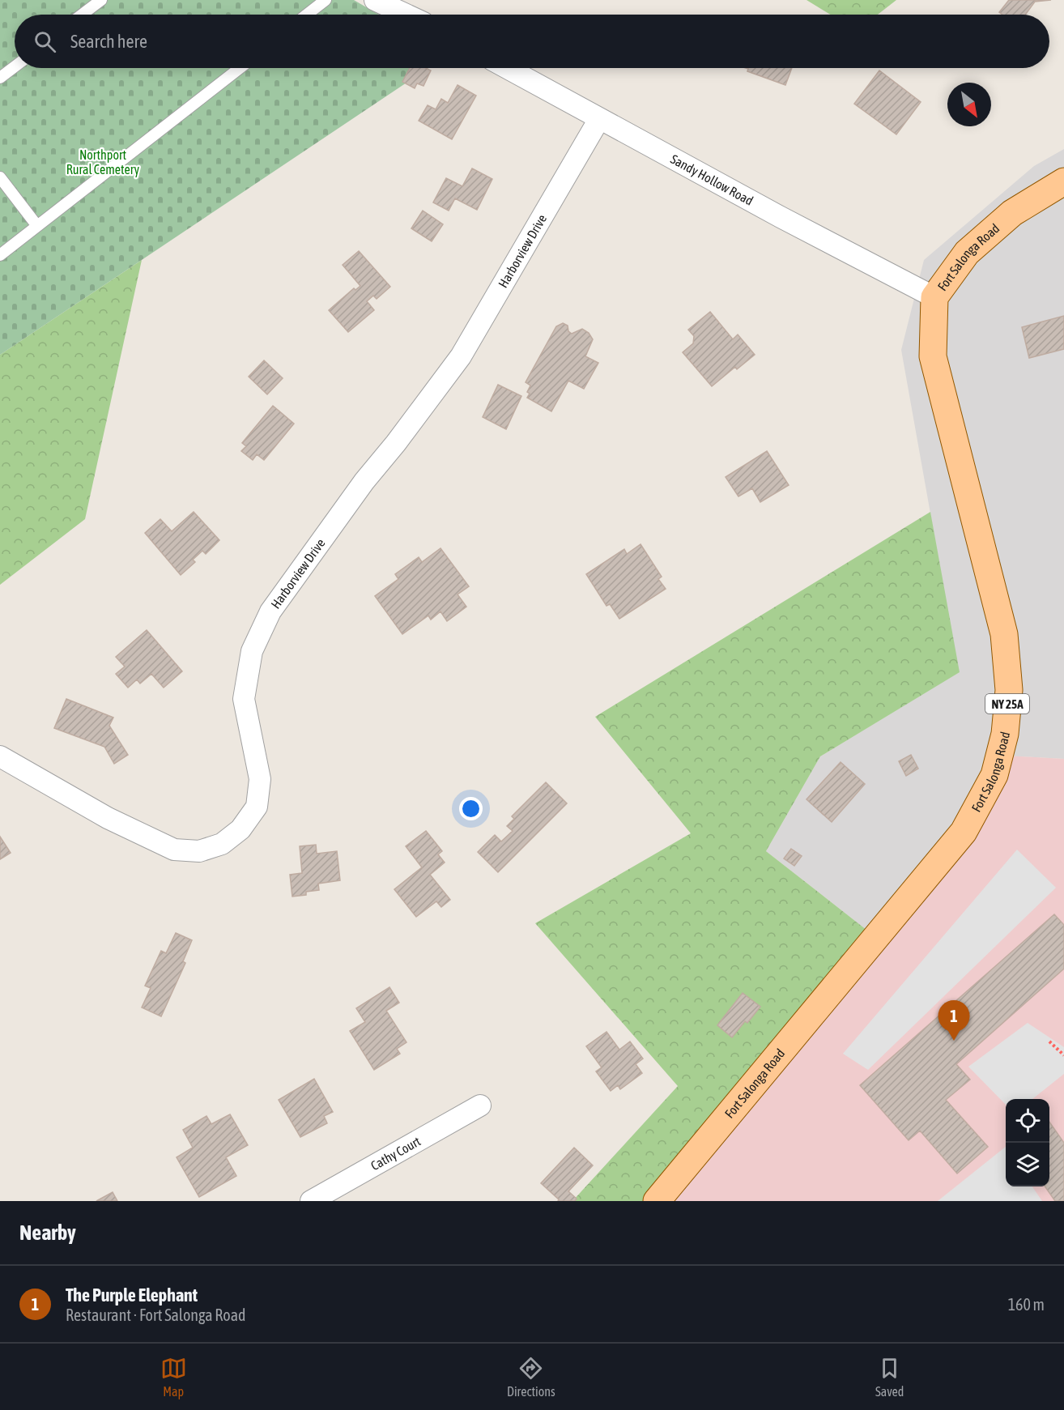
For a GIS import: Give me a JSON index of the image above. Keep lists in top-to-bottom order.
{
  "streets": {
    "main road": ["Fort Salonga Road", "NY 25A"],
    "street": ["Sandy Hollow Road", "Harborview Drive", "Cathy Court"]
  },
  "crossings": [
    ["Sandy Hollow Road", "Harborview Drive"],
    ["Sandy Hollow Road", "Fort Salonga Road"]
  ],
  "parks": ["Northport Rural Cemetery"],
  "north": "bottom right",
  "page": {
    "search": "Search here",
    "pins": "1",
    "heading": "Nearby",
    "list": [
      {
        "mark": "1",
        "name": "The Purple Elephant",
        "note": "Restaurant · Fort Salonga Road",
        "value": "160 m"
      }
    ],
    "nav": ["Map", "Directions", "Saved"]
  }
}
